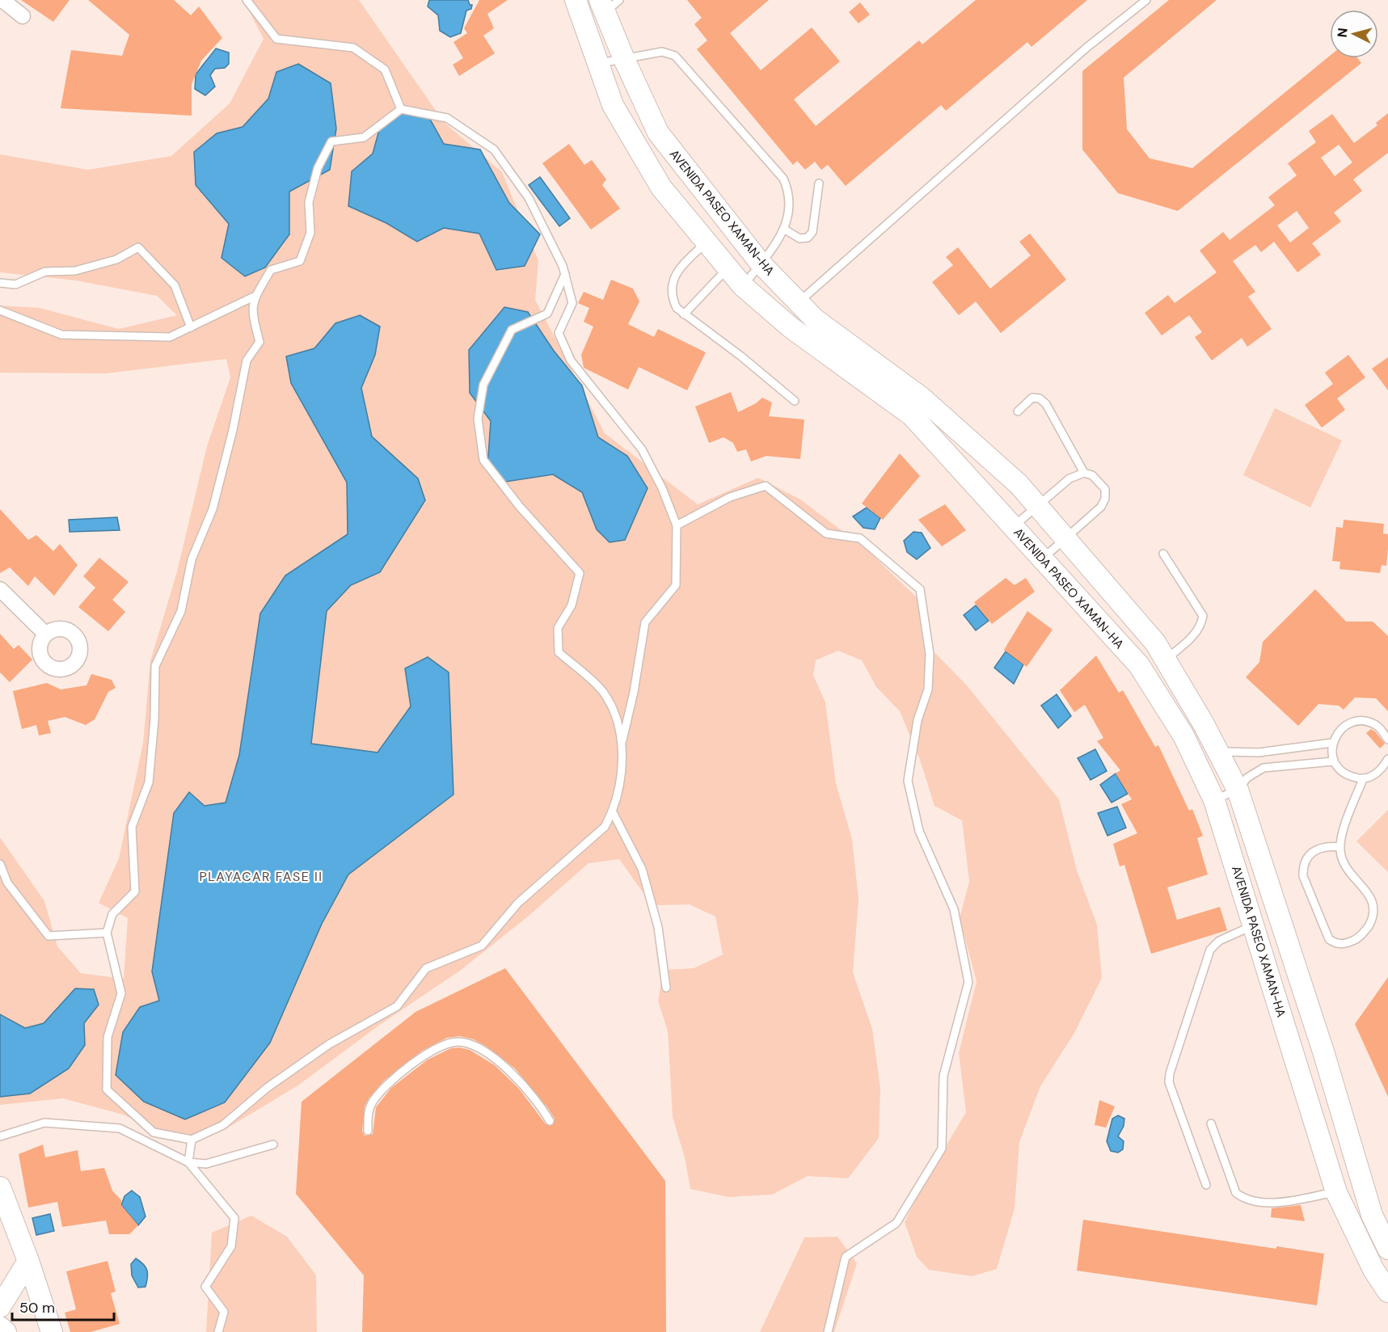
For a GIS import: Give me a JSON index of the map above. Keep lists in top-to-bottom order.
{
  "streets": {
    "main road": ["AVENIDA PASEO XAMAN-HA"]
  },
  "districts": ["PLAYACAR FASE II"],
  "scale_bar": "50 m",
  "north": "left"
}
